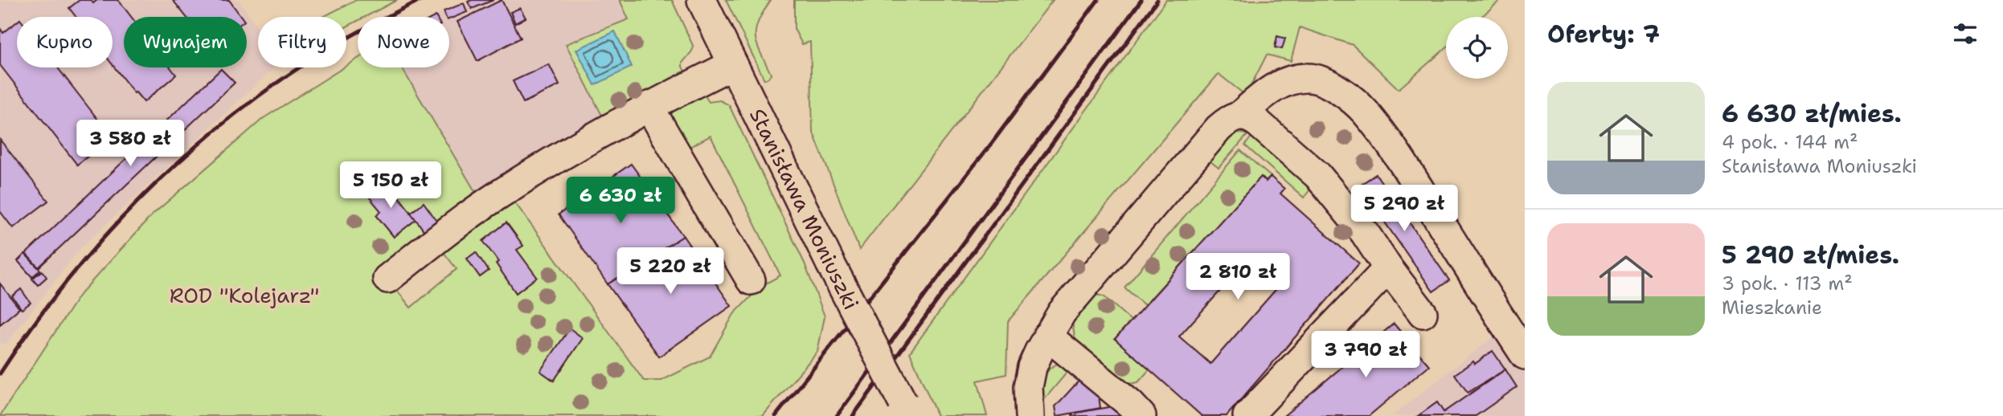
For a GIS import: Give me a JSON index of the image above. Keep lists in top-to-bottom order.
{
  "streets": {
    "street": ["Stanisława Moniuszki"]
  },
  "parks": ["ROD \"Kolejarz\""],
  "page": {
    "heading": "Oferty: 7",
    "chip": [
      "Kupno",
      "Wynajem",
      "Filtry",
      "Nowe"
    ],
    "list": [
      {
        "name": "6 630 zł/mies.",
        "note": "4 pok. · 144 m² · Stanisława Moniuszki"
      },
      {
        "name": "5 290 zł/mies.",
        "note": "3 pok. · 113 m² · Mieszkanie"
      }
    ],
    "price": [
      "3 580 zł",
      "5 150 zł",
      "6 630 zł",
      "5 290 zł",
      "5 220 zł",
      "2 810 zł",
      "3 790 zł"
    ]
  }
}
